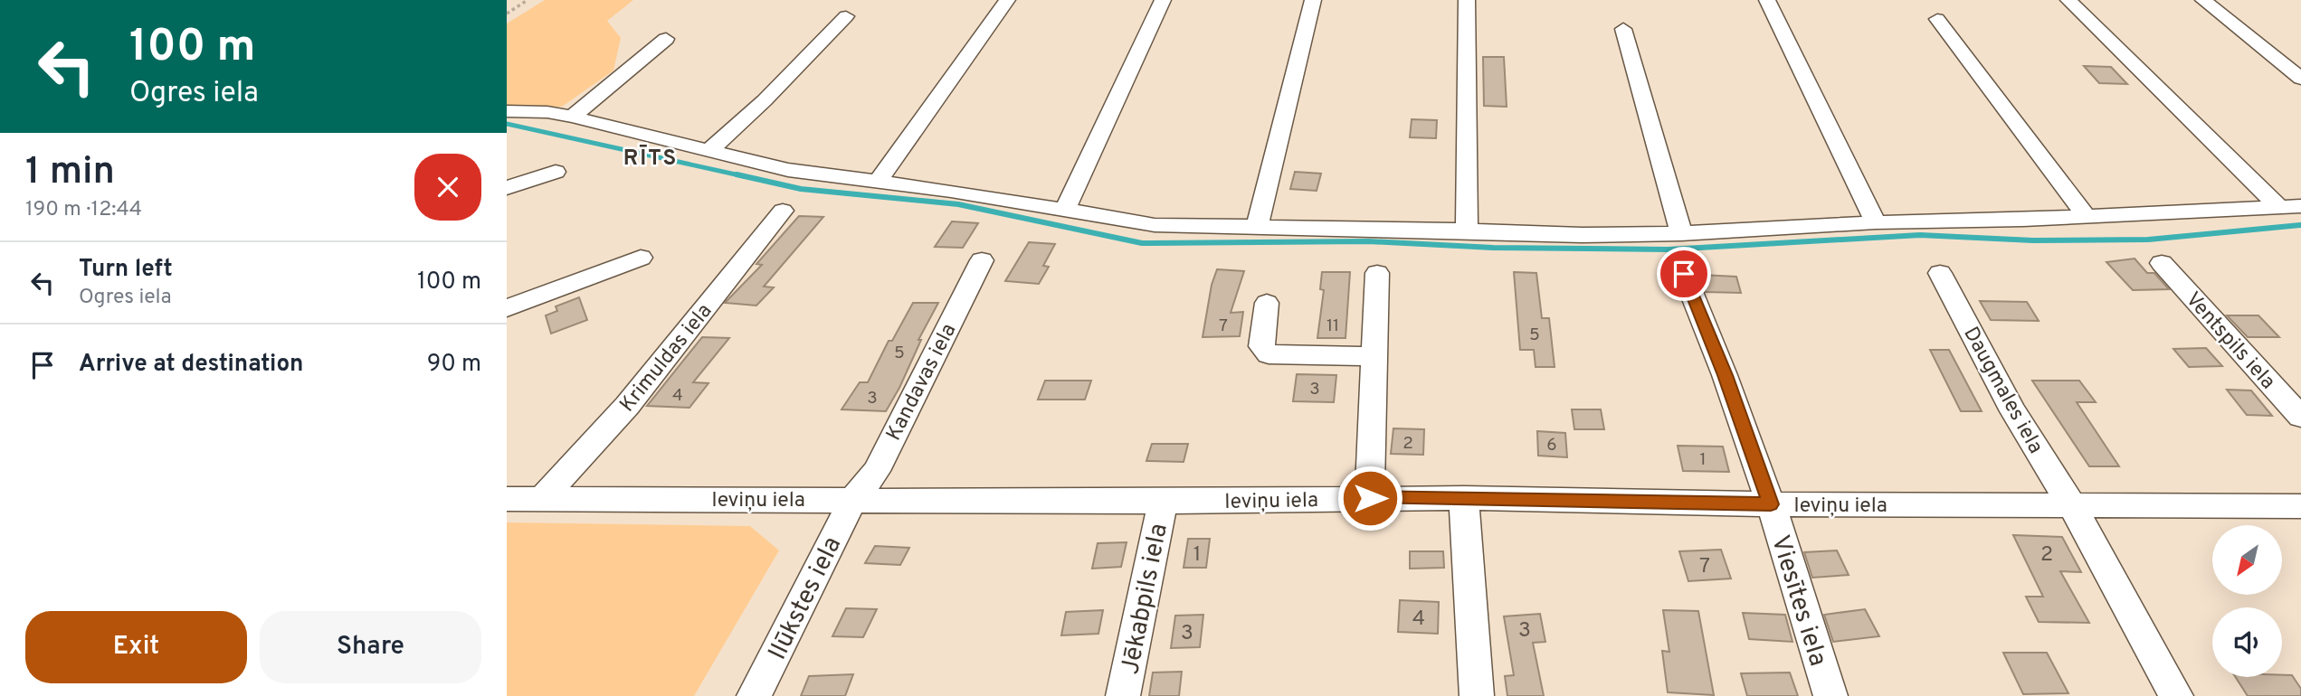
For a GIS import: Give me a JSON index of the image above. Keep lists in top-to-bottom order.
{
  "streets": {
    "street": [
      "Ventspils iela",
      "Krimuldas iela",
      "Kandavas iela",
      "Daugmales iela",
      "Ieviņu iela",
      "Ilūkstes iela",
      "Jēkabpils iela",
      "Viesītes iela"
    ]
  },
  "crossings": [
    ["Krimuldas iela", "Ieviņu iela"],
    ["Kandavas iela", "Ieviņu iela"],
    ["Kandavas iela", "Ilūkstes iela"],
    ["Daugmales iela", "Ieviņu iela"],
    ["Ieviņu iela", "Ilūkstes iela"],
    ["Ieviņu iela", "Jēkabpils iela"],
    ["Ieviņu iela", "Viesītes iela"]
  ],
  "districts": ["RĪTS"],
  "house_numbers": [
    "7",
    "11",
    "5",
    "5",
    "3",
    "4",
    "3",
    "2",
    "6",
    "1",
    "1",
    "2",
    "7",
    "4",
    "3",
    "3"
  ],
  "north": "bottom left",
  "page": {
    "turn": ["100 m", "Ogres iela"],
    "heading": ["1 min", "190 m · 12:44"],
    "list": [
      {
        "name": "Turn left",
        "note": "Ogres iela",
        "value": "100 m"
      },
      {
        "name": "Arrive at destination",
        "value": "90 m"
      }
    ],
    "buttons": ["Exit", "Share"]
  }
}
